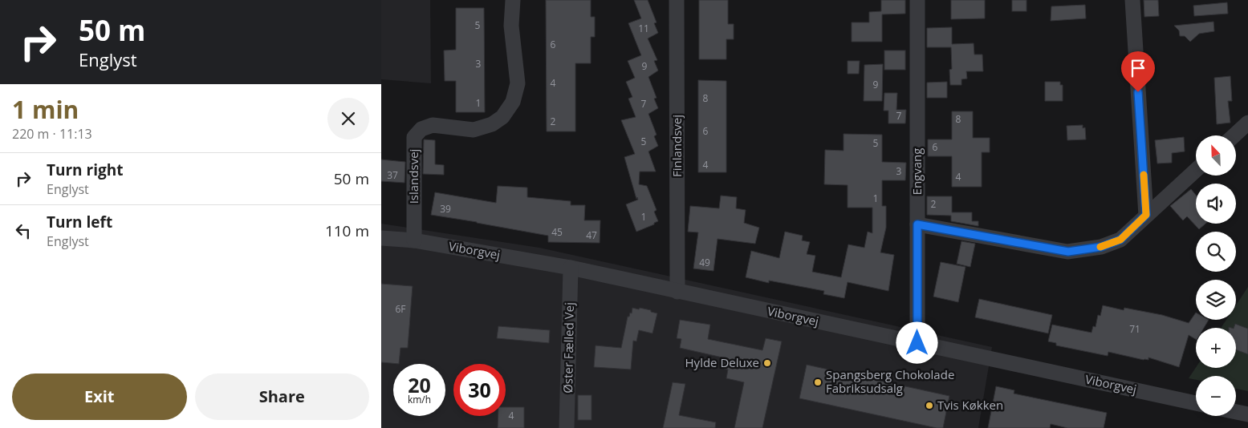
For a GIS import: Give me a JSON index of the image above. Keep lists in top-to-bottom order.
{
  "streets": {
    "street": [
      "Finlandsvej",
      "Engvang",
      "Islandsvej",
      "Viborgvej",
      "Øster Fælled Vej"
    ]
  },
  "crossings": [
    ["Finlandsvej", "Viborgvej"],
    ["Engvang", "Viborgvej"],
    ["Islandsvej", "Viborgvej"],
    ["Viborgvej", "Øster Fælled Vej"]
  ],
  "places": ["Hylde Deluxe", "Spangsberg Chokolade Fabriksudsalg", "Tvis Køkken"],
  "house_numbers": [
    "5",
    "11",
    "6",
    "3",
    "9",
    "4",
    "9",
    "8",
    "1",
    "7",
    "7",
    "8",
    "2",
    "6",
    "5",
    "5",
    "6",
    "4",
    "3",
    "37",
    "4",
    "1",
    "2",
    "39",
    "1",
    "45",
    "47",
    "49",
    "6F",
    "71",
    "4"
  ],
  "north": "top left",
  "page": {
    "turn": ["50 m", "Englyst"],
    "heading": ["1 min", "220 m · 11:13"],
    "map_buttons": ["+", "−"],
    "list": [
      {
        "name": "Turn right",
        "note": "Englyst",
        "value": "50 m"
      },
      {
        "name": "Turn left",
        "note": "Englyst",
        "value": "110 m"
      }
    ],
    "speed": "20 km/h",
    "limit": "30",
    "buttons": ["Exit", "Share"]
  }
}
